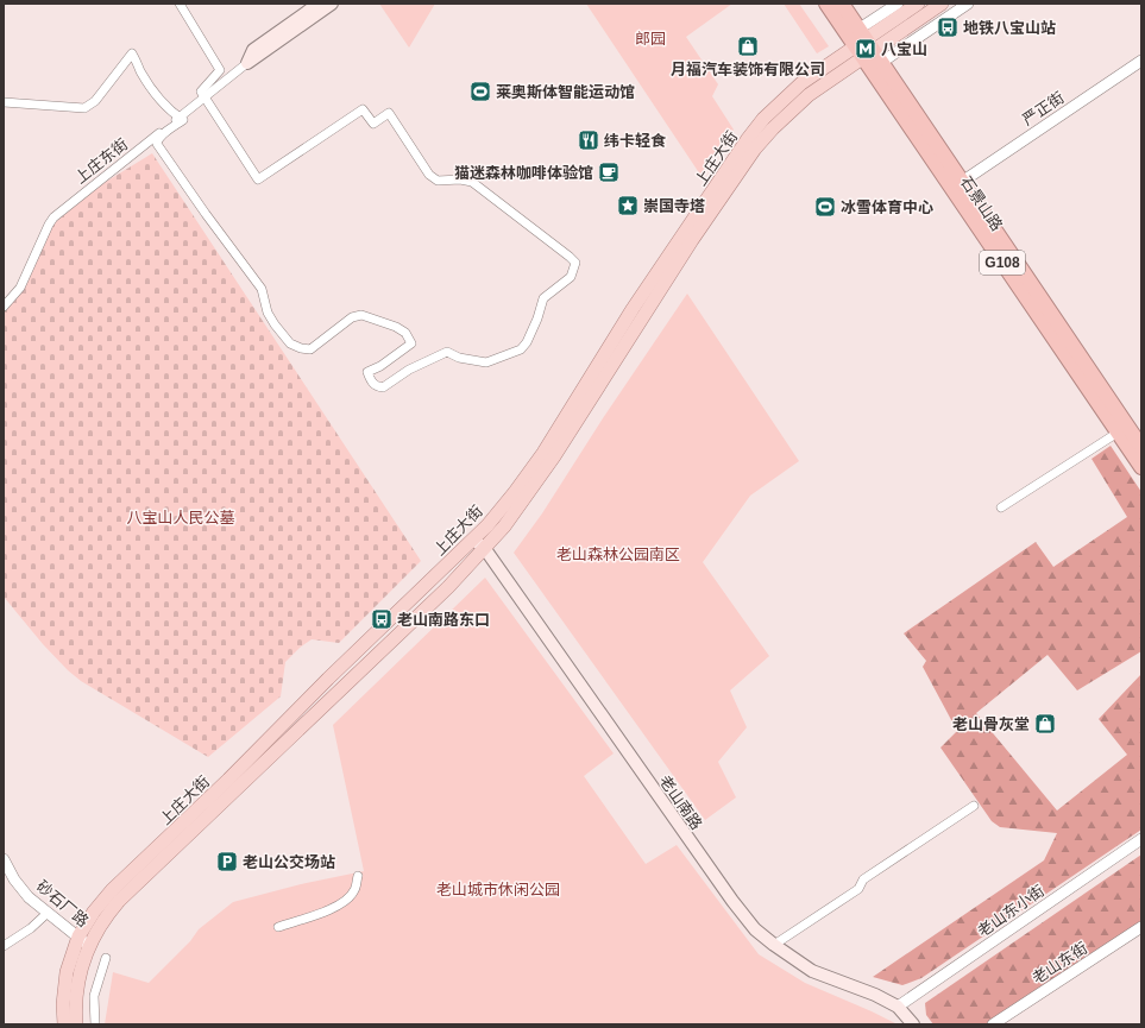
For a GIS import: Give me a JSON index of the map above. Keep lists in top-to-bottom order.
{
  "streets": {
    "highway": ["石景山路", "G108"],
    "main road": ["上庄大街", "上庄东街", "老山南路"],
    "street": [
      "严正街",
      "砂石厂路",
      "老山东小街",
      "老山东街"
    ]
  },
  "crossings": [
    ["严正街", "石景山路"],
    ["上庄大街", "石景山路"],
    ["上庄大街", "老山南路"],
    ["上庄大街", "砂石厂路"],
    ["老山南路", "老山东小街"]
  ],
  "parks": [
    "郎园",
    "八宝山人民公墓",
    "老山森林公园南区",
    "老山城市休闲公园"
  ],
  "places": {
    "bus stop": ["地铁八宝山站", "老山南路东口"],
    "shop": ["月福汽车装饰有限公司", "老山骨灰堂"],
    "metro station": ["八宝山"],
    "sports": ["莱奥斯体智能运动馆", "冰雪体育中心"],
    "restaurant": ["纬卡轻食"],
    "cafe": ["猫迷森林咖啡体验馆"],
    "place": ["崇国寺塔"],
    "parking": ["老山公交场站"]
  }
}
